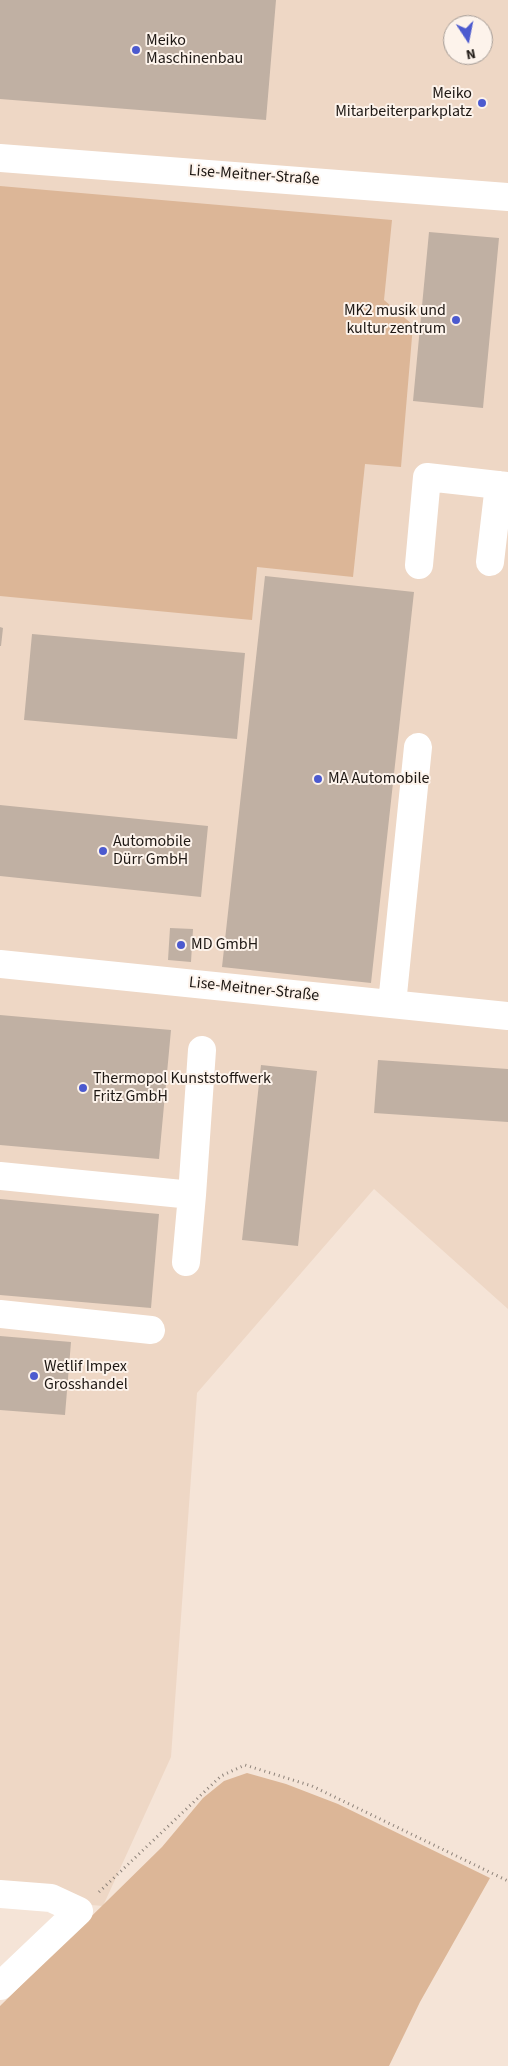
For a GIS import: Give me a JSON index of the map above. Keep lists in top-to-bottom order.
{
  "streets": {
    "street": ["Lise-Meitner-Straße"]
  },
  "places": [
    "Meiko Maschinenbau",
    "Meiko Mitarbeiterparkplatz",
    "MK2 musik und kultur zentrum",
    "MA Automobile",
    "Automobile Dürr GmbH",
    "MD GmbH",
    "Thermopol Kunststoffwerk Fritz GmbH",
    "Wetlif Impex Grosshandel"
  ],
  "north": "bottom"
}
